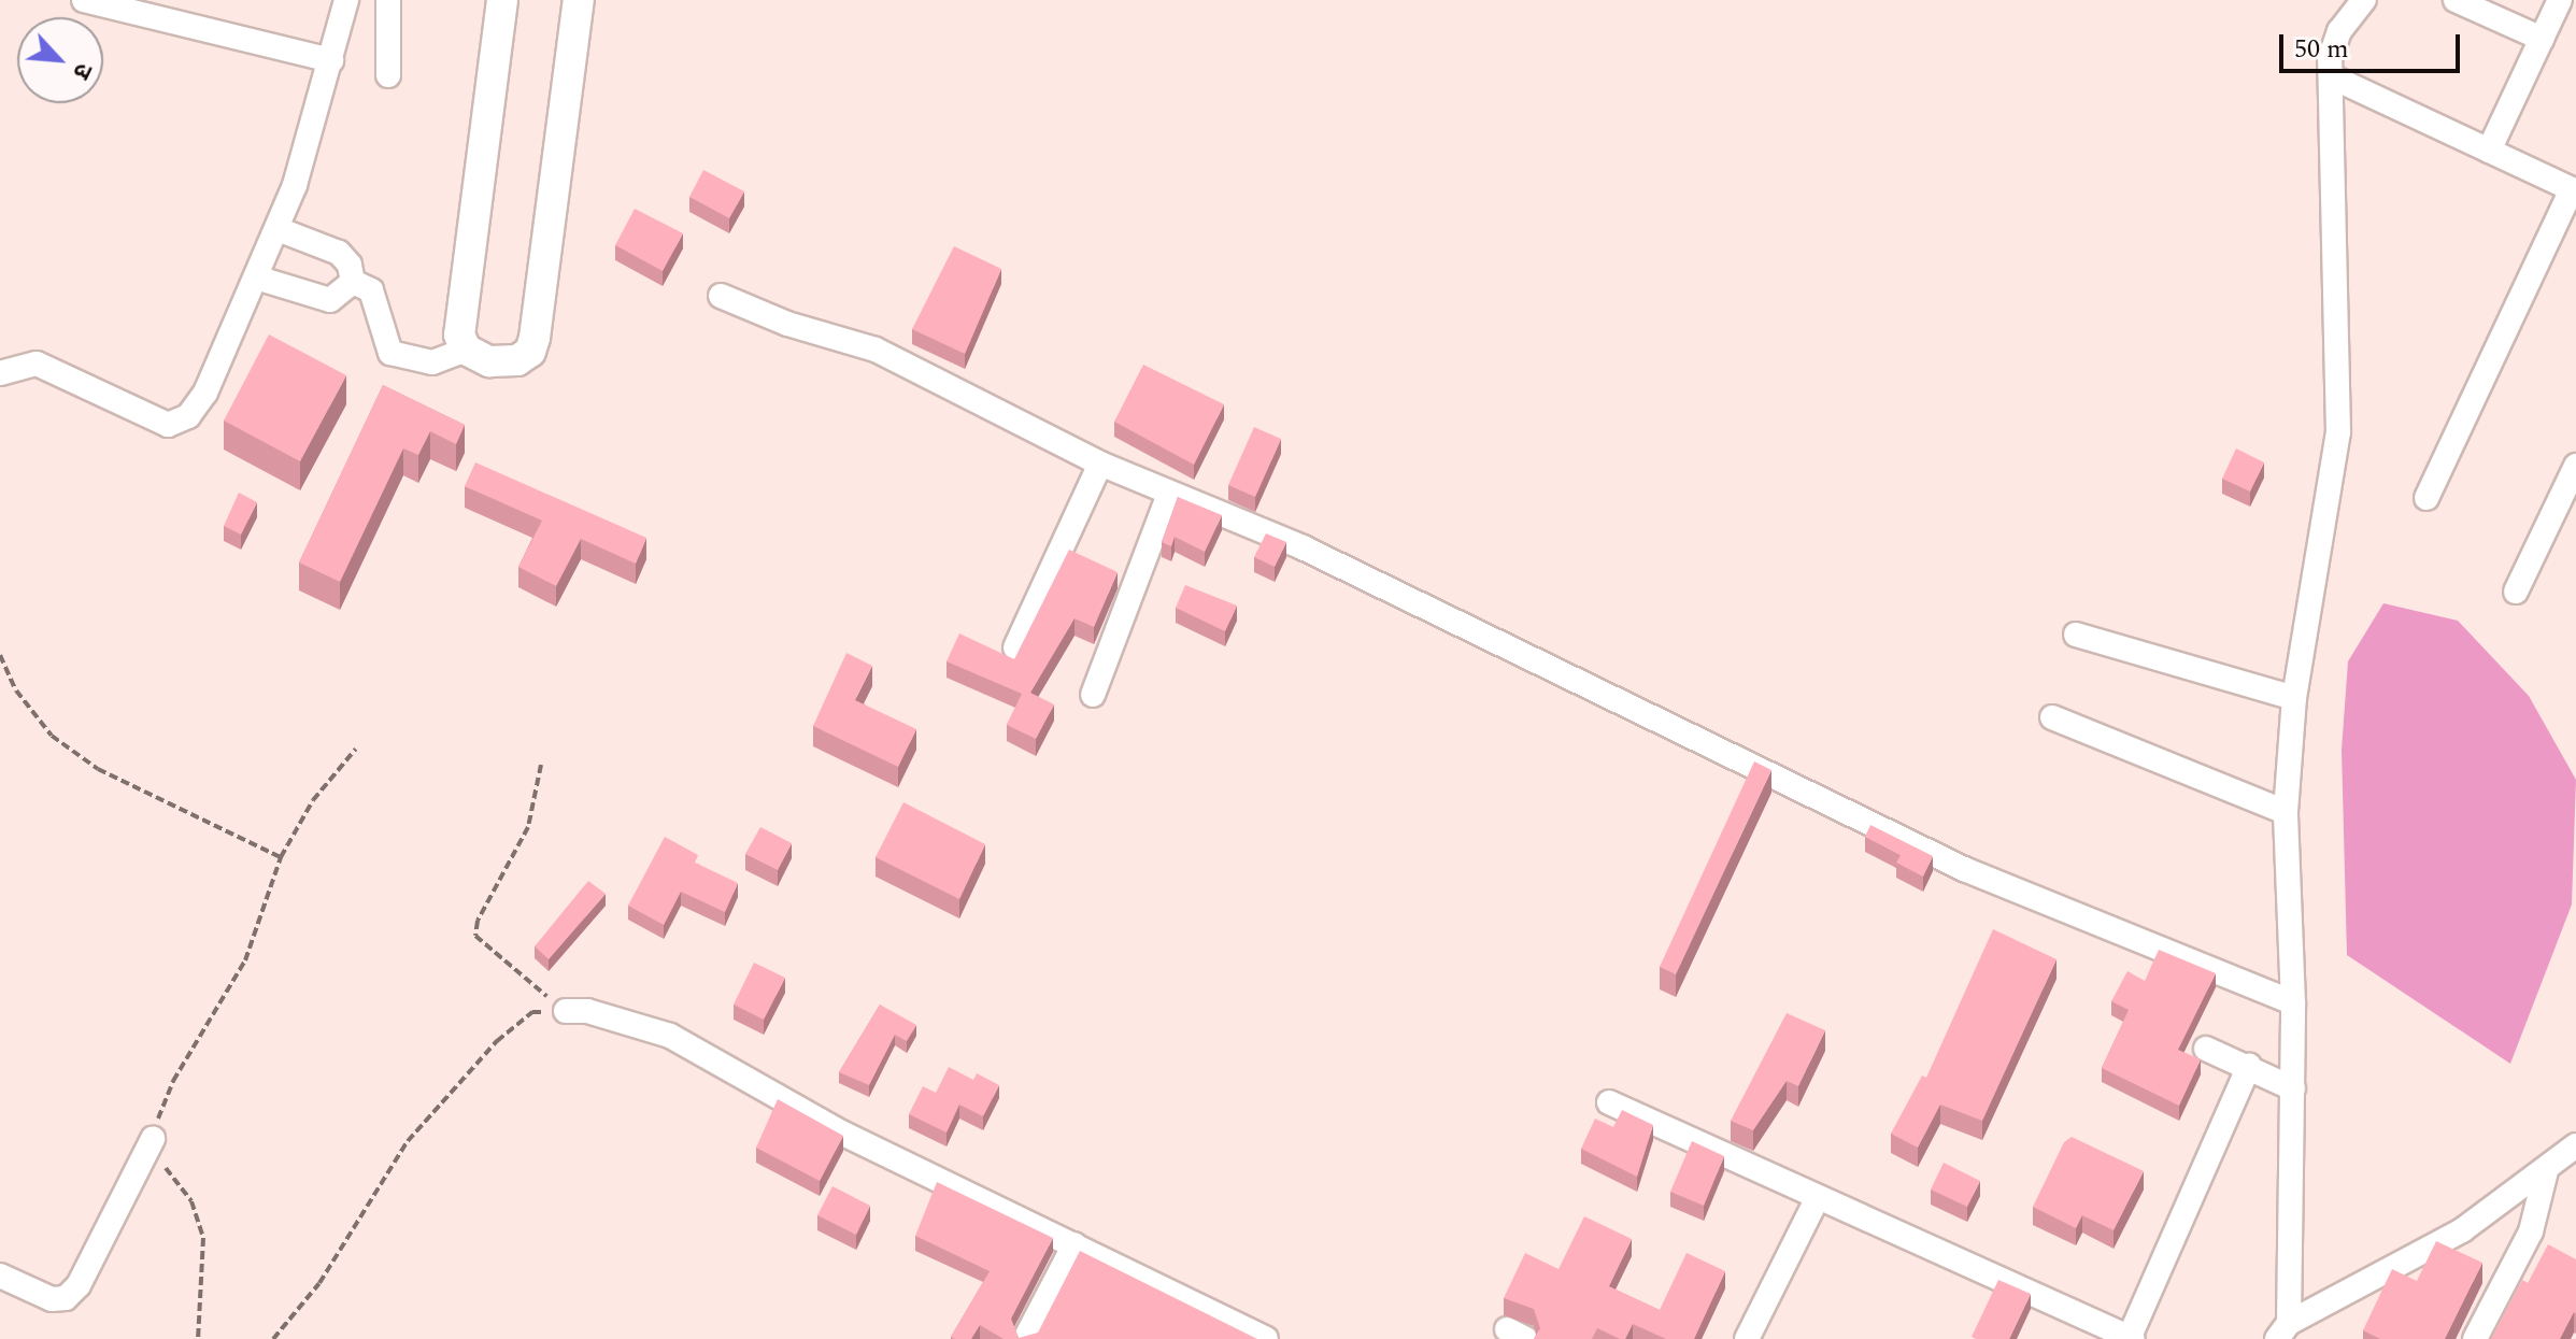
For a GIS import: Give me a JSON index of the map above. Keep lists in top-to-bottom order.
{
  "scale_bar": "50 m",
  "north": "bottom right"
}
